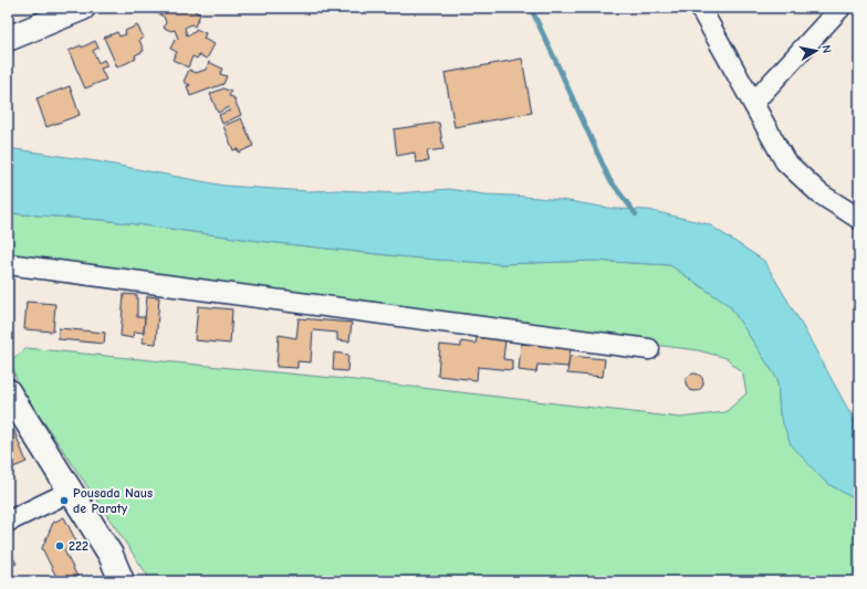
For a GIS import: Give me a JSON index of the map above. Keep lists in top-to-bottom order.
{
  "places": ["Pousada Naus de Paraty", "222"],
  "north": "right"
}
